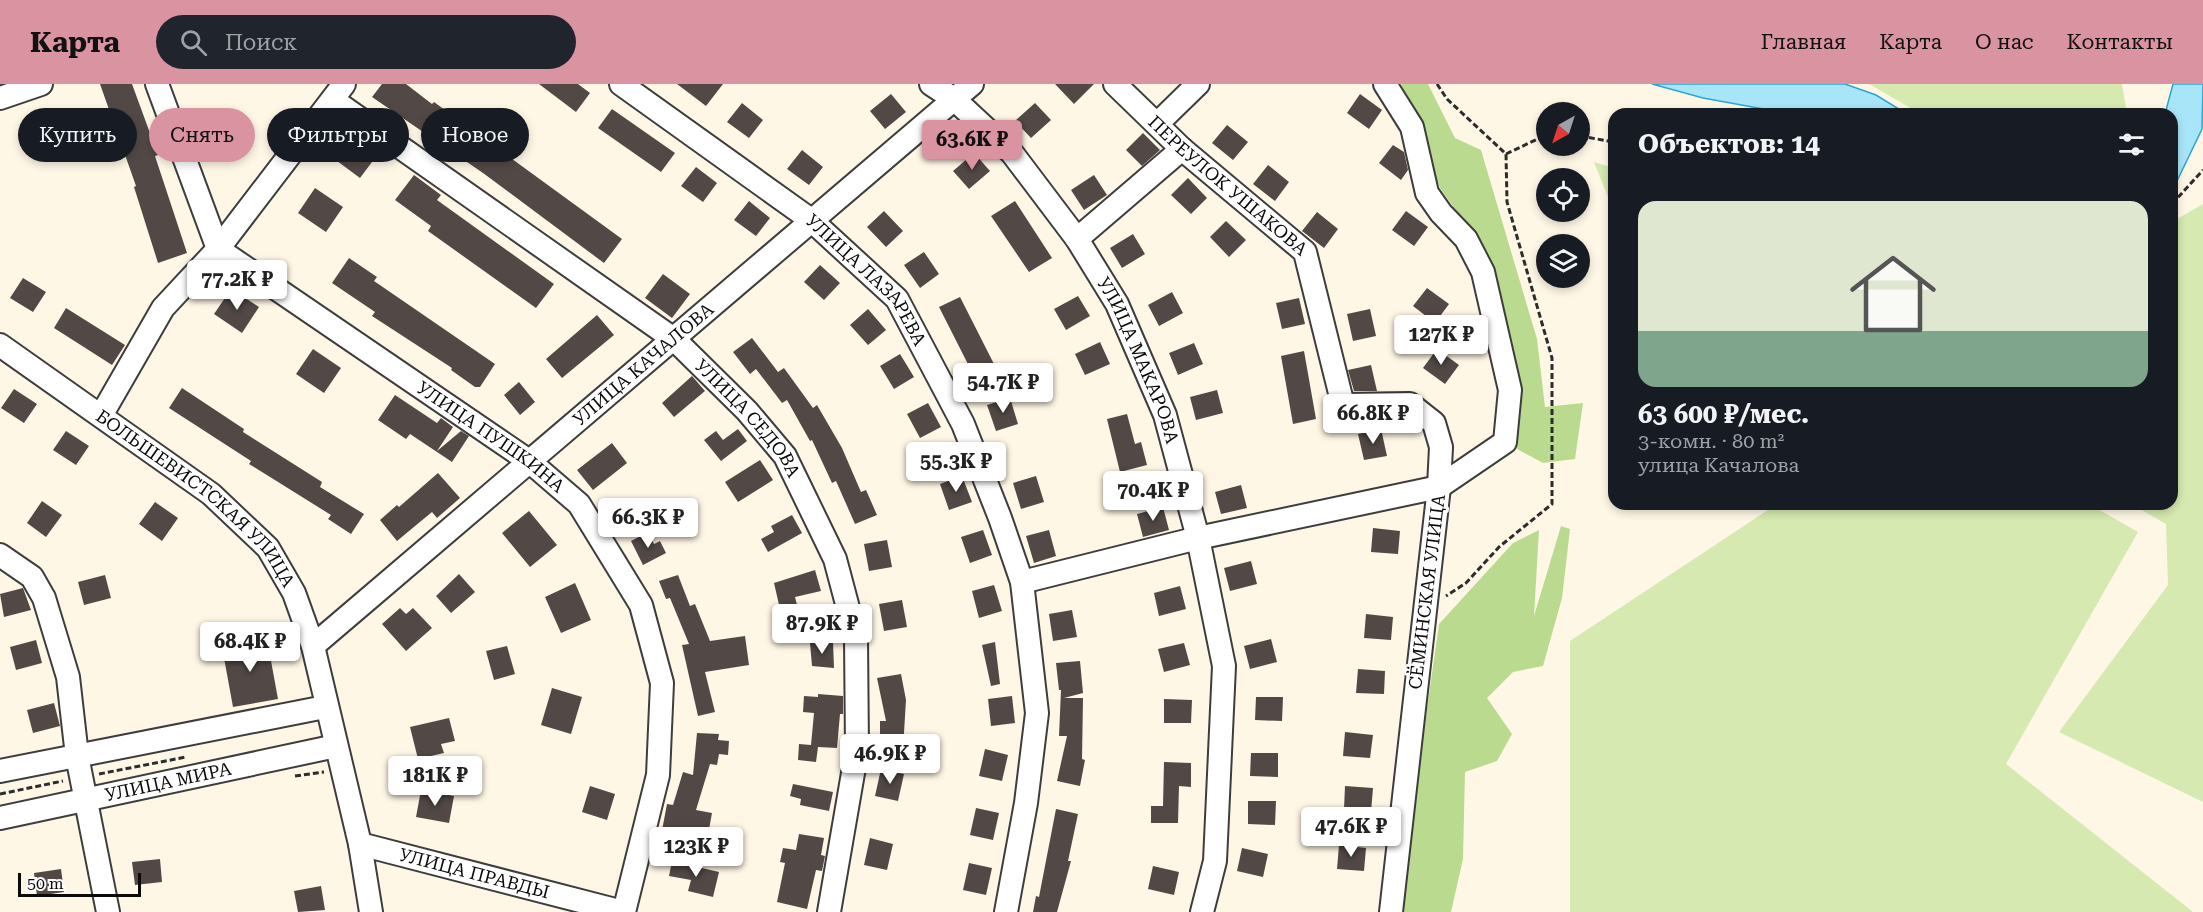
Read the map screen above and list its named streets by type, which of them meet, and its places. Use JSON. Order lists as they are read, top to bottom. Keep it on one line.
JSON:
{"streets":{"street":["ПЕРЕУЛОК УШАКОВА","УЛИЦА ЛАЗАРЕВА","УЛИЦА МАКАРОВА","УЛИЦА КАЧАЛОВА","УЛИЦА СЕДОВА","УЛИЦА ПУШКИНА","БОЛЬШЕВИСТСКАЯ УЛИЦА","СЁМИНСКАЯ УЛИЦА","УЛИЦА МИРА","УЛИЦА ПРАВДЫ"]},"crossings":[["ПЕРЕУЛОК УШАКОВА","СЁМИНСКАЯ УЛИЦА"],["УЛИЦА ЛАЗАРЕВА","УЛИЦА КАЧАЛОВА"],["УЛИЦА МАКАРОВА","УЛИЦА КАЧАЛОВА"],["УЛИЦА КАЧАЛОВА","УЛИЦА СЕДОВА"],["УЛИЦА КАЧАЛОВА","УЛИЦА ПУШКИНА"],["УЛИЦА КАЧАЛОВА","БОЛЬШЕВИСТСКАЯ УЛИЦА"],["УЛИЦА ПУШКИНА","УЛИЦА ПРАВДЫ"],["БОЛЬШЕВИСТСКАЯ УЛИЦА","УЛИЦА МИРА"],["БОЛЬШЕВИСТСКАЯ УЛИЦА","УЛИЦА ПРАВДЫ"]],"scale_bar":"50 m","north":"bottom left","page":{"header":"Карта","search":"Поиск","nav":["Главная","Карта","О нас","Контакты"],"chip":["Купить","Снять","Фильтры","Новое"],"heading":"Объектов: 14","price":["63.6K ₽","77.2K ₽","127K ₽","54.7K ₽","66.8K ₽","55.3K ₽","70.4K ₽","66.3K ₽","87.9K ₽","68.4K ₽","46.9K ₽","181K ₽","47.6K ₽","123K ₽"],"list":[{"name":"63 600 ₽/мес.","note":"3-комн. · 80 m² · улица Качалова"}],"scale":"50 m"}}
